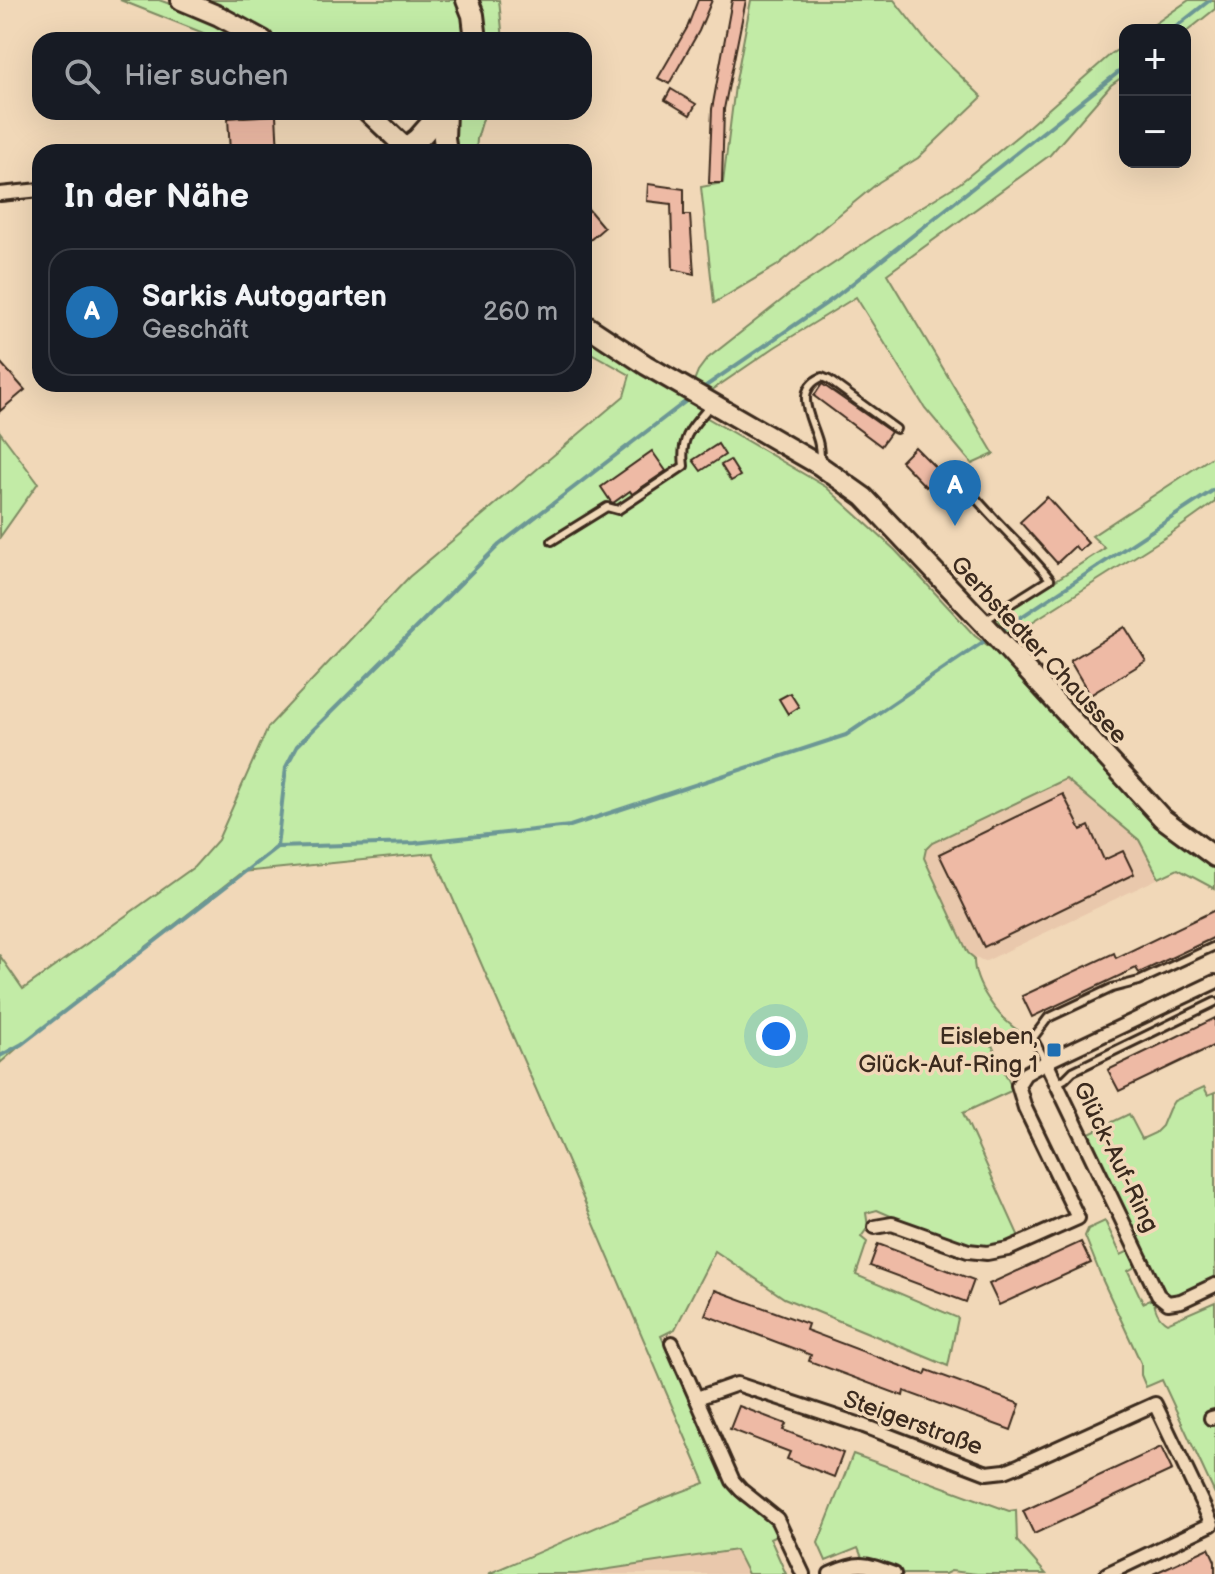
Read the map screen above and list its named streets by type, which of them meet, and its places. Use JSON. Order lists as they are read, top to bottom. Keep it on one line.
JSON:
{"streets":{"main road":["Gerbstedter Chaussee"],"street":["Glück-Auf-Ring","Steigerstraße"]},"places":{"transit":["Eisleben, Glück-Auf-Ring 1"]},"page":{"map_buttons":["+","−"],"search":"Hier suchen","heading":"In der Nähe","list":[{"mark":"A","name":"Sarkis Autogarten","note":"Geschäft","value":"260 m"}],"pins":"A"}}
